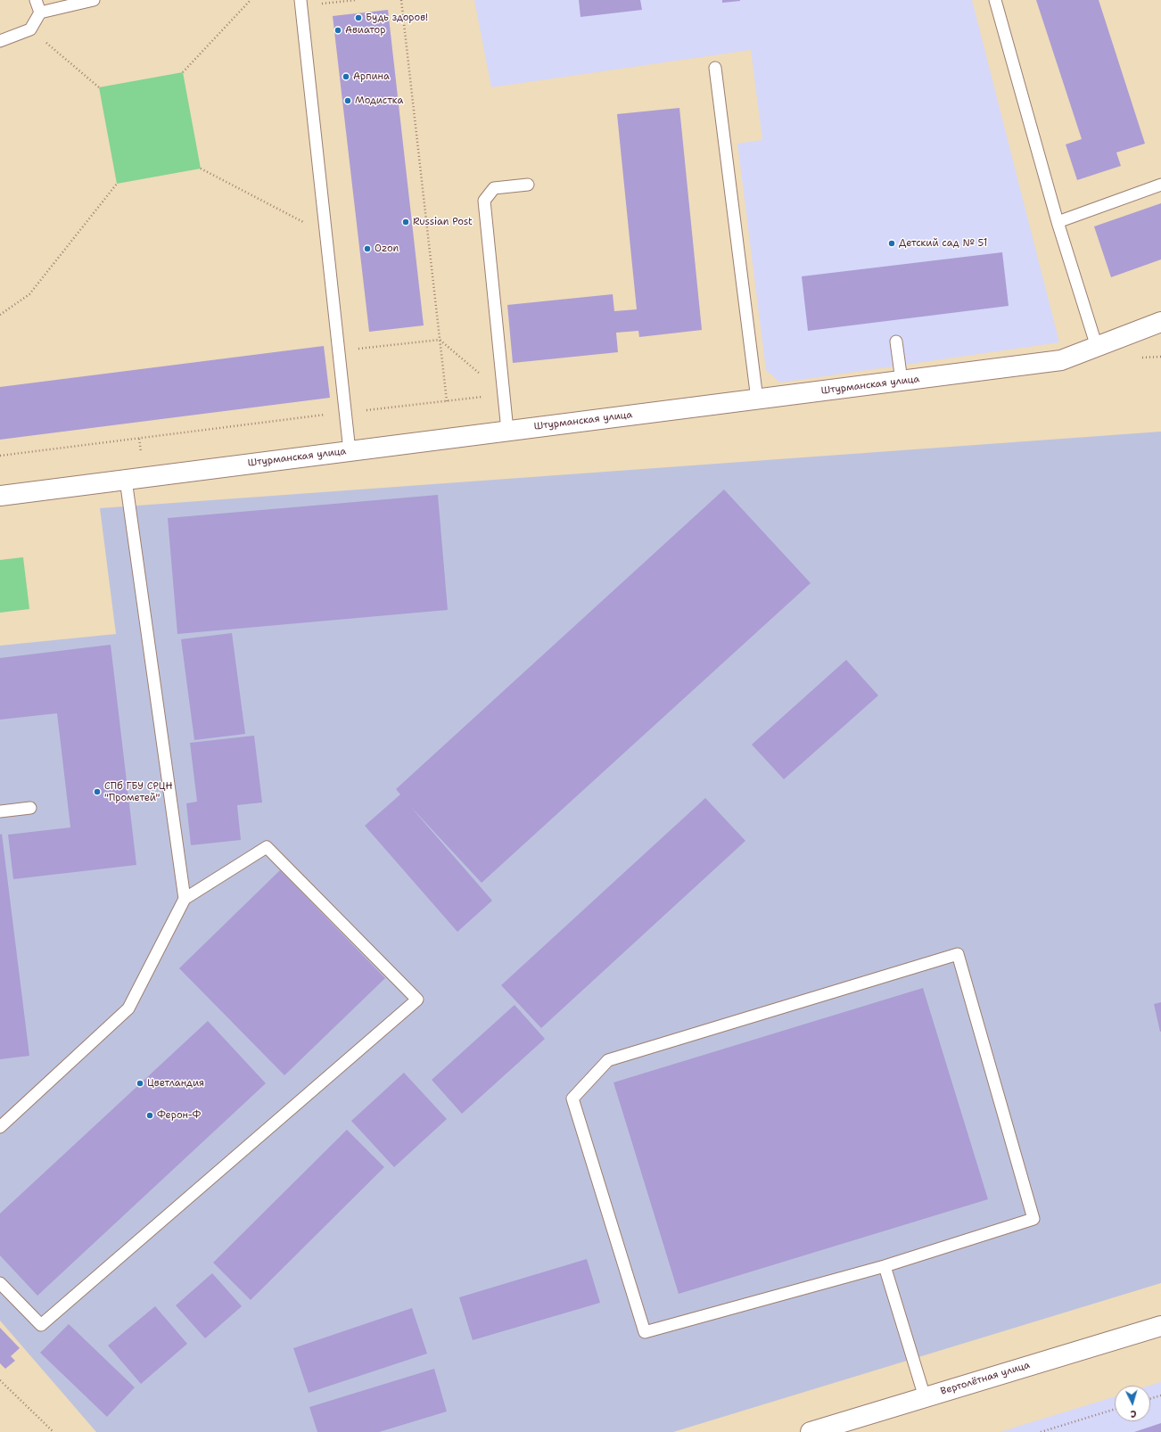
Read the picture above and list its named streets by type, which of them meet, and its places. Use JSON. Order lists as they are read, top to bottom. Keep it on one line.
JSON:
{"streets":{"street":["Штурманская улица","Вертолётная улица"]},"places":["Будь здоров!","Авиатор","Арпина","Модистка","Russian Post","Детский сад № 51","Ozon","СПб ГБУ СРЦН \"Прометей\"","Цветландия","Ферон-Ф"],"north":"bottom"}
